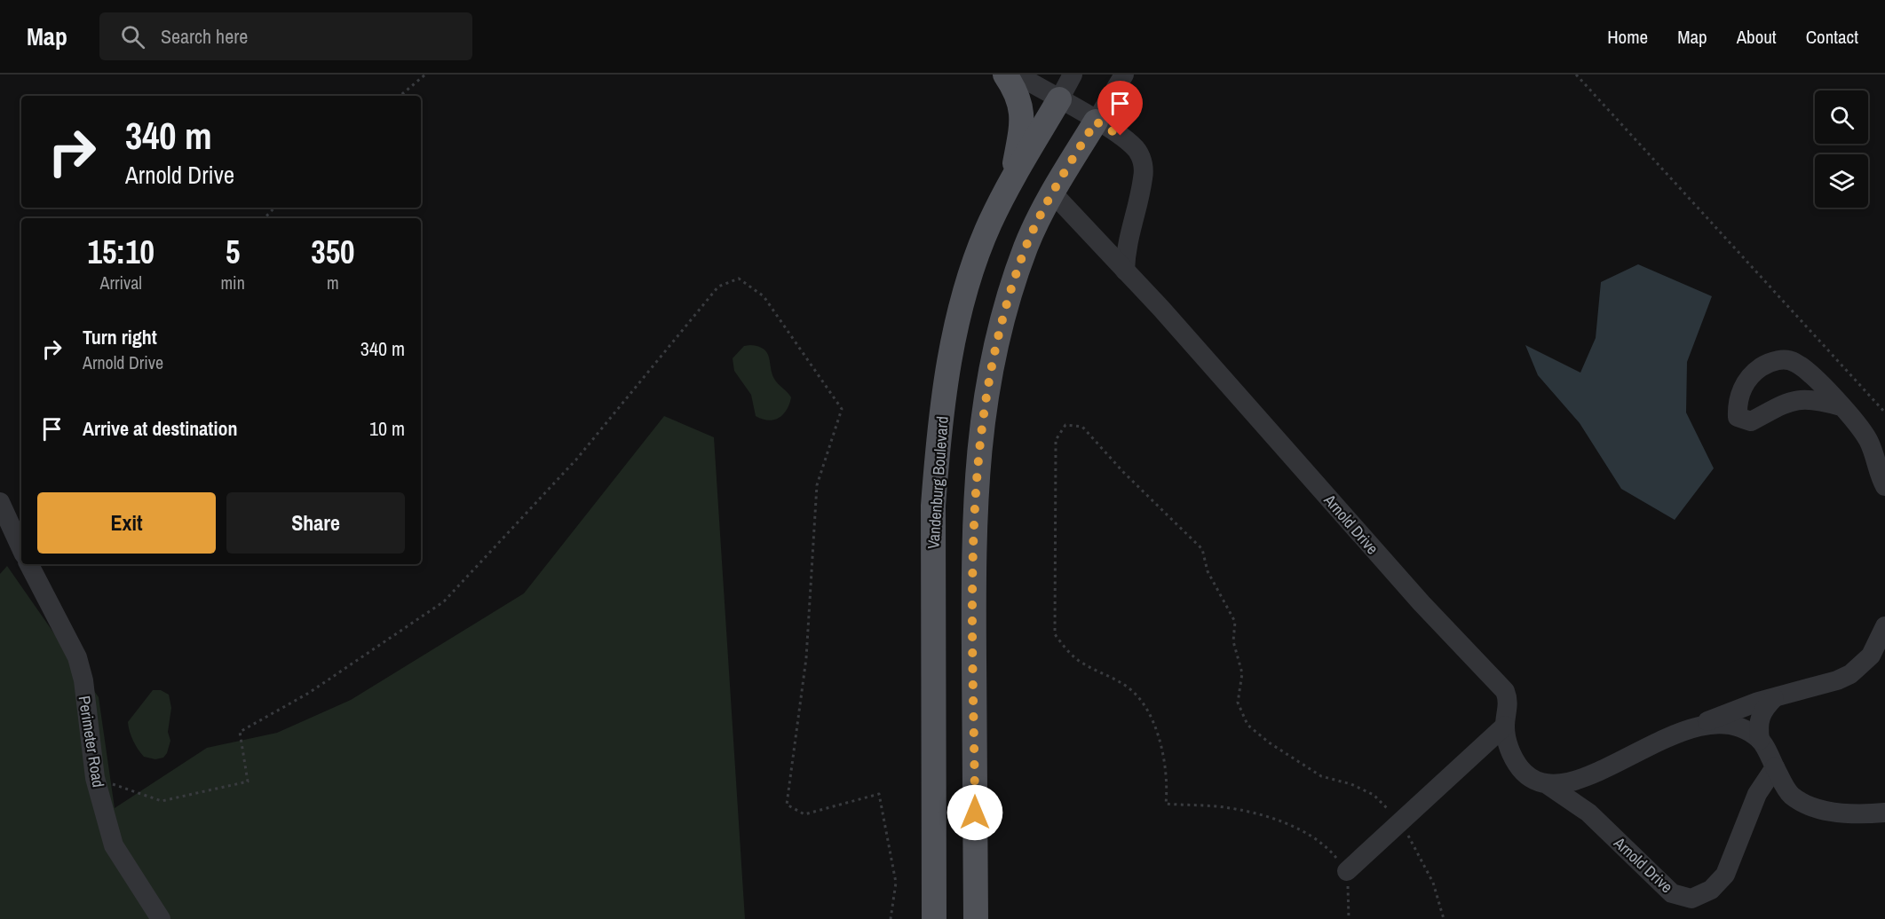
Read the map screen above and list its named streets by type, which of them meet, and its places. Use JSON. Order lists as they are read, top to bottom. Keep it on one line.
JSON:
{"streets":{"main road":["Vandenburg Boulevard"],"street":["Arnold Drive","Perimeter Road"]},"page":{"header":"Map","search":"Search here","nav":["Home","Map","About","Contact"],"turn":["340 m","Arnold Drive"],"eta":["15:10","Arrival","5","min","350","m"],"list":[{"name":"Turn right","note":"Arnold Drive","value":"340 m"},{"name":"Arrive at destination","value":"10 m"}],"buttons":["Exit","Share"]}}
